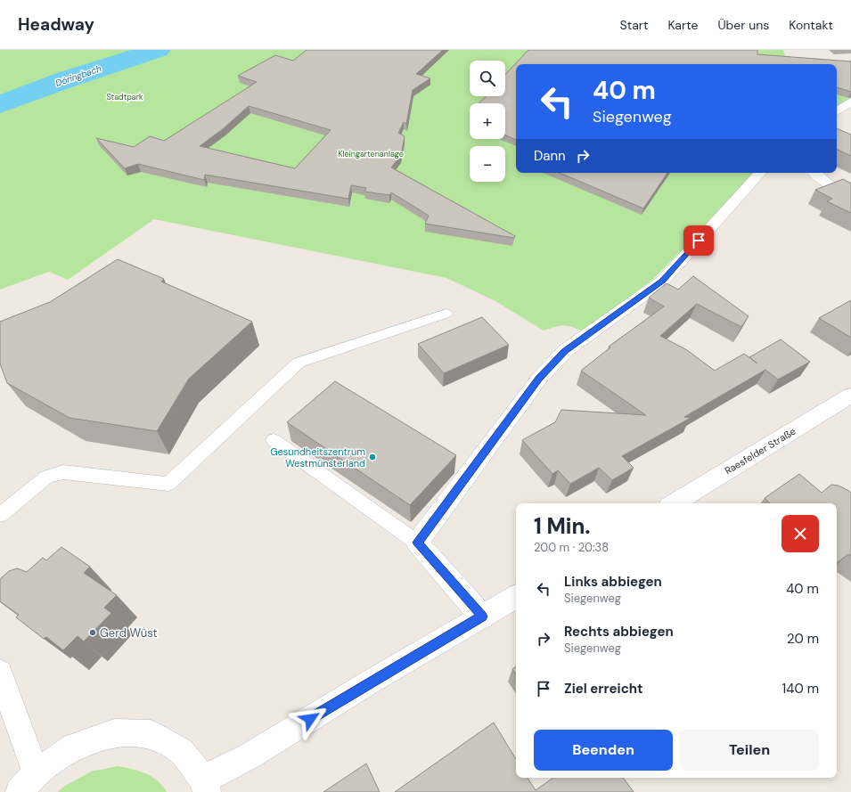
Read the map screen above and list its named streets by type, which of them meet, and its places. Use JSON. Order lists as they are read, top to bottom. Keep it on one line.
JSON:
{"streets":{"street":["Raesfelder Straße"]},"water":["Döringbach"],"parks":["Stadtpark","Kleingartenanlage"],"places":["Gesundheitszentrum Westmünsterland","Gerd Wüst"],"page":{"header":"Headway","nav":["Start","Karte","Über uns","Kontakt"],"map_buttons":["+","−"],"turn":["40 m","Siegenweg"],"then":"Dann","heading":["1 Min.","200 m · 20:38"],"list":[{"name":"Links abbiegen","note":"Siegenweg","value":"40 m"},{"name":"Rechts abbiegen","note":"Siegenweg","value":"20 m"},{"name":"Ziel erreicht","value":"140 m"}],"buttons":["Beenden","Teilen"]}}
